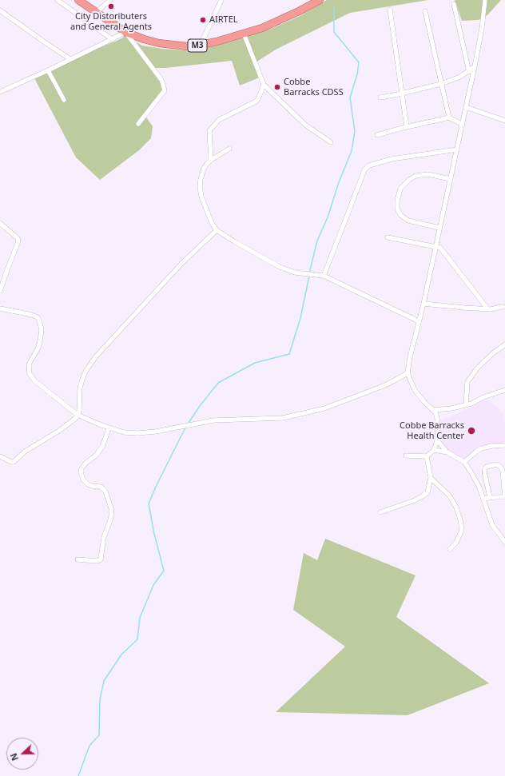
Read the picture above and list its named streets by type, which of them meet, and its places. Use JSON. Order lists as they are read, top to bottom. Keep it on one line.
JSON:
{"streets":{"highway":["M3"]},"places":["City Distoributers and General Agents","AIRTEL","Cobbe Barracks CDSS","Cobbe Barracks Health Center"],"north":"left"}
